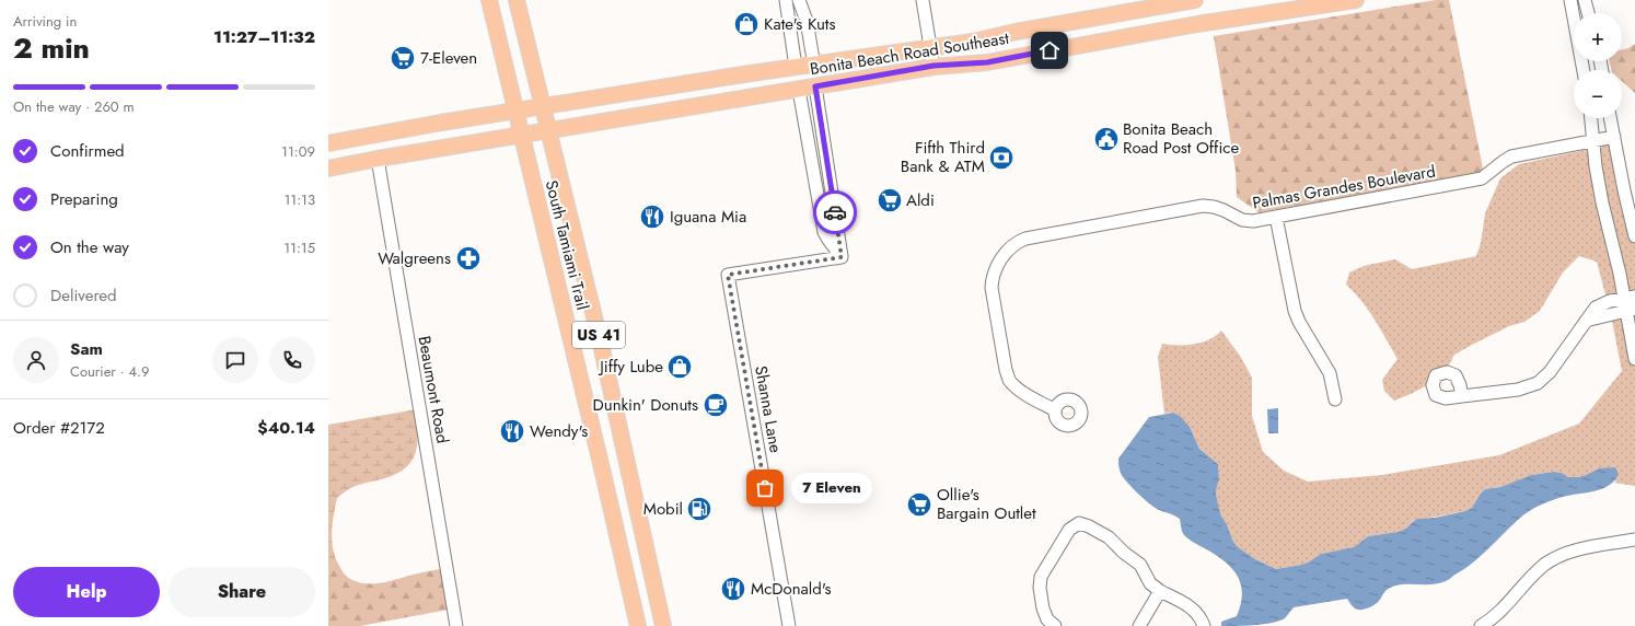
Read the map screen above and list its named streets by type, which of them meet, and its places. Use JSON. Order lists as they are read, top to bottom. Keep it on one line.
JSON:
{"streets":{"main road":["Bonita Beach Road Southeast","South Tamiami Trail","US 41"],"street":["Palmas Grandes Boulevard","Beaumont Road","Shanna Lane"]},"crossings":[["Bonita Beach Road Southeast","South Tamiami Trail"],["Bonita Beach Road Southeast","Beaumont Road"]],"places":{"shop":["Kate's Kuts","Jiffy Lube"],"supermarket":["7-Eleven","Aldi","Ollie's Bargain Outlet"],"public building":["Bonita Beach Road Post Office"],"bank":["Fifth Third Bank & ATM"],"restaurant":["Iguana Mia","Wendy's","McDonald's"],"pharmacy":["Walgreens"],"cafe":["Dunkin' Donuts"],"other":["7 Eleven"],"fuel station":["Mobil"]},"page":{"heading":["2 min","Arriving in","11:27–11:32"],"panel":["Sam","Courier · 4.9","Order #2172","$40.14"],"map_buttons":["+","−"],"bar":"On the way · 260 m","list":[["Confirmed","11:09"],["Preparing","11:13"],["On the way","11:15"],"Delivered"],"bubble":"7 Eleven","buttons":["Help","Share"]}}
